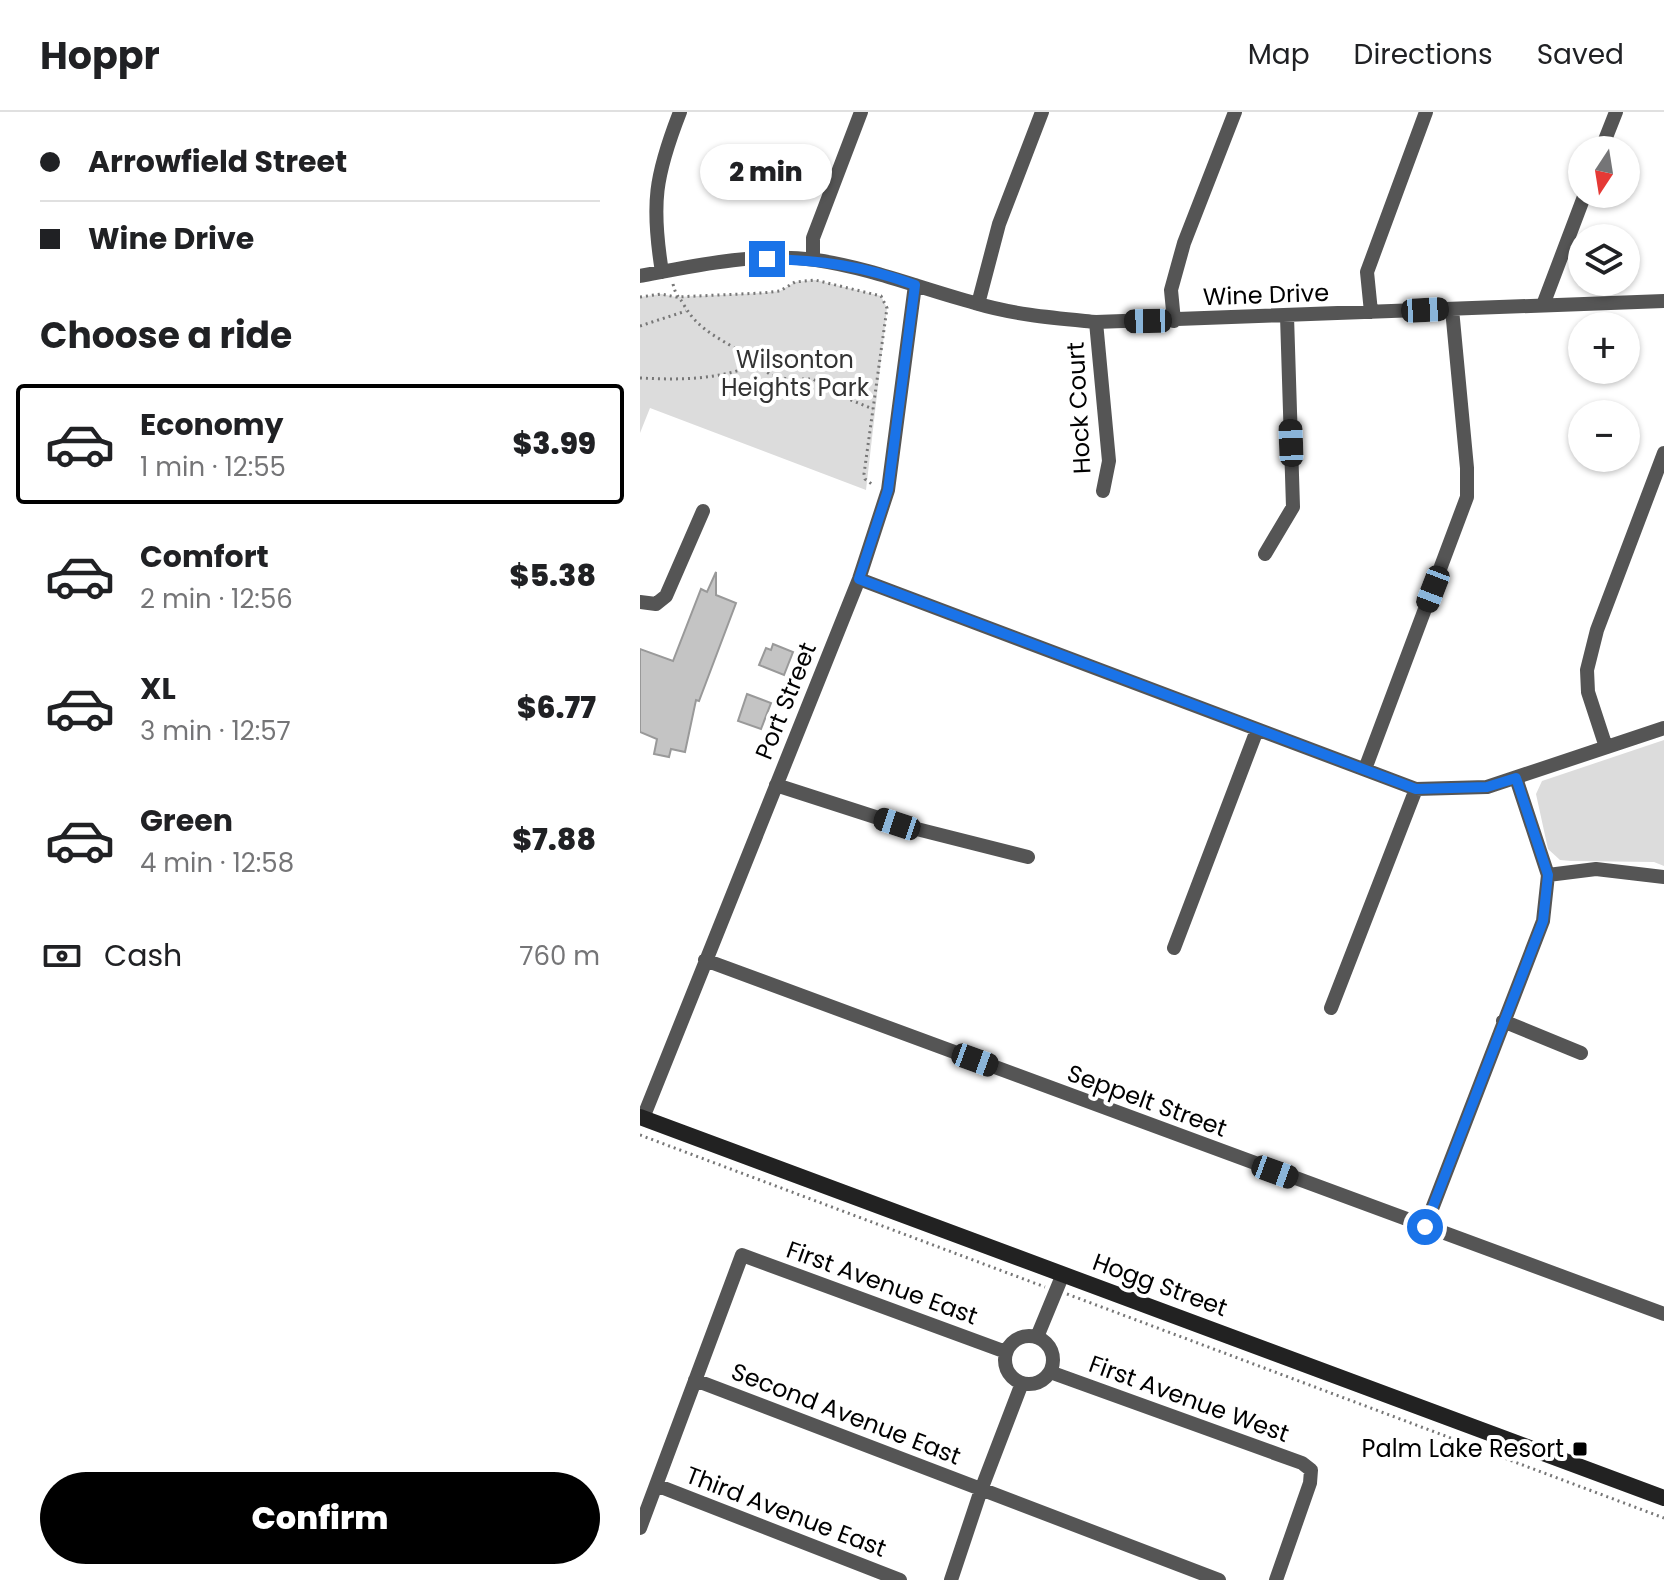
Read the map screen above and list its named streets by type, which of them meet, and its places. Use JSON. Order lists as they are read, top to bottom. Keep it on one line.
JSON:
{"streets":{"street":["Wine Drive","Hock Court","Port Street","Seppelt Street","First Avenue East","Hogg Street","First Avenue West","Second Avenue East","Third Avenue East"]},"crossings":[["Wine Drive","Hock Court"],["Wine Drive","Port Street"],["Port Street","Seppelt Street"],["Port Street","Hogg Street"],["First Avenue East","First Avenue West"],["First Avenue East","Second Avenue East"]],"parks":["Wilsonton Heights Park"],"places":{"transit":["Palm Lake Resort"]},"north":"bottom","page":{"header":"Hoppr","nav":["Map","Directions","Saved"],"banner":["Arrowfield Street","Wine Drive"],"map_buttons":["+","−"],"bubble":"2 min","heading":"Choose a ride","list":[{"name":"Economy","note":"1 min · 12:55","value":"$3.99"},{"name":"Comfort","note":"2 min · 12:56","value":"$5.38"},{"name":"XL","note":"3 min · 12:57","value":"$6.77"},{"name":"Green","note":"4 min · 12:58","value":"$7.88"}],"pay":["Cash","760 m"],"buttons":"Confirm"}}
